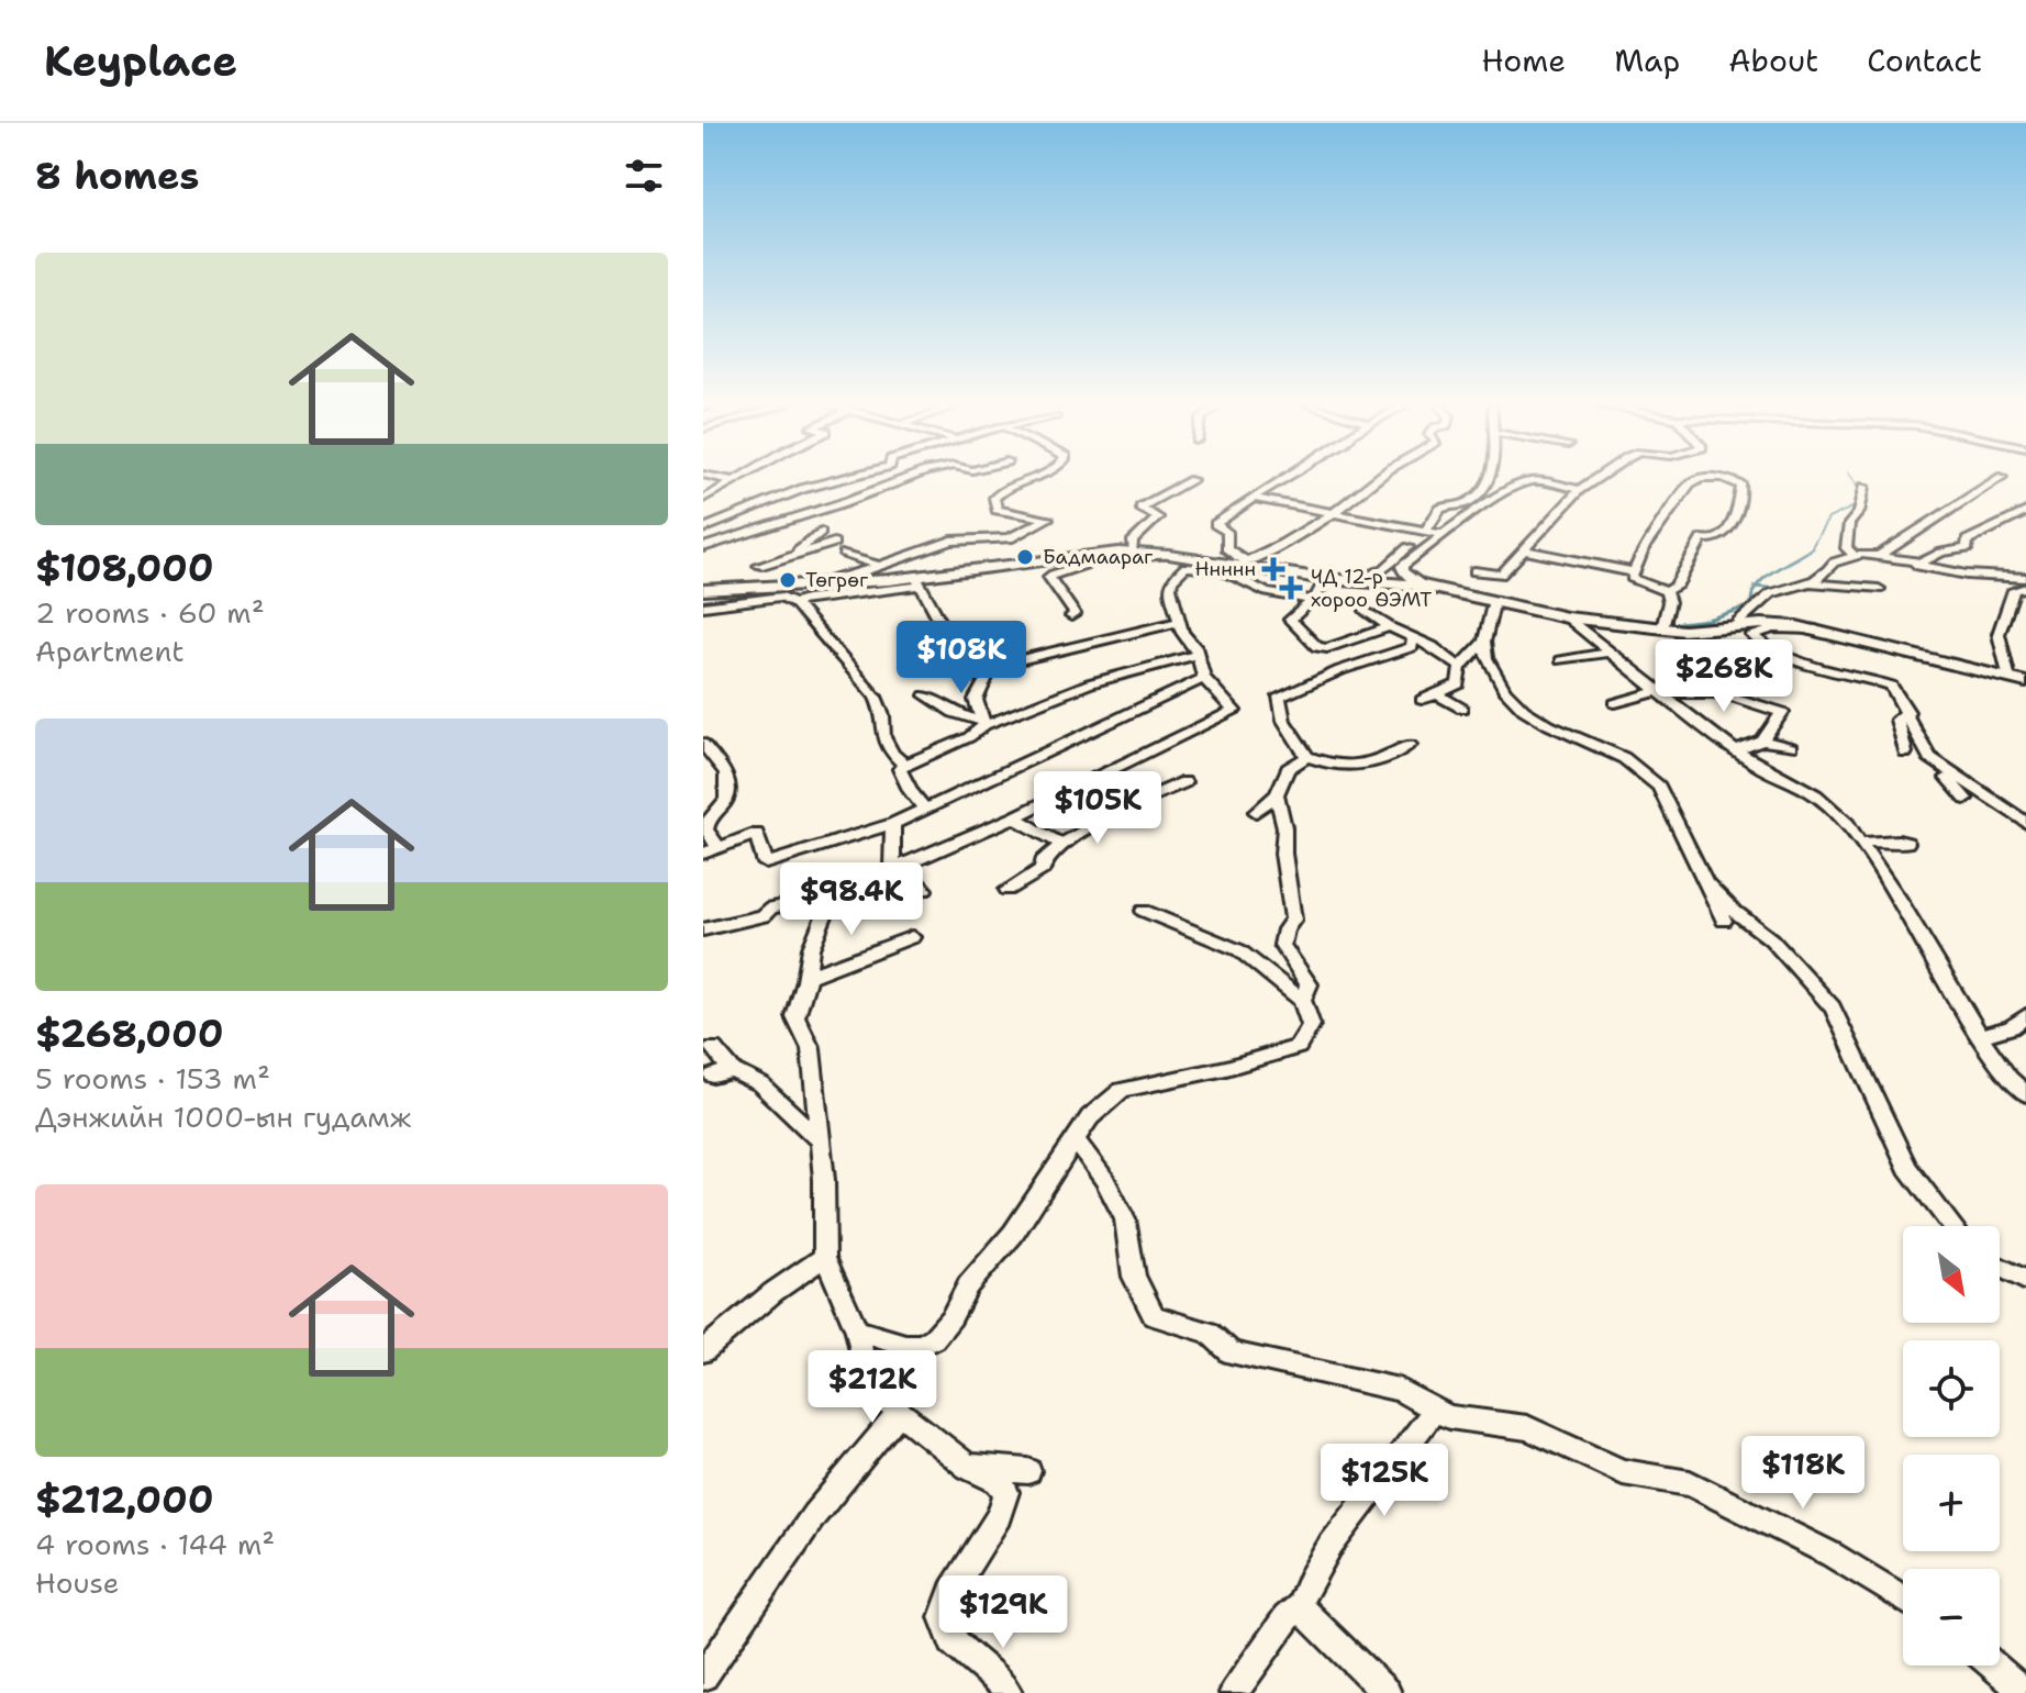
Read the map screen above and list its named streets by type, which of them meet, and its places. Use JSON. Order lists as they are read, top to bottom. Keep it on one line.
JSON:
{"places":{"other":["Бадмаараг","Төгрөг"],"health":["Ннннн","ЧД 12-р хороо ӨЭМТ"]},"north":"bottom right","page":{"header":"Keyplace","nav":["Home","Map","About","Contact"],"heading":"8 homes","list":[{"name":"$108,000","note":"2 rooms · 60 m² · Apartment"},{"name":"$268,000","note":"5 rooms · 153 m² · Дэнжийн 1000-ын гудамж"},{"name":"$212,000","note":"4 rooms · 144 m² · House"}],"price":["$108K","$268K","$105K","$98.4K","$212K","$118K","$125K","$129K"],"map_buttons":["+","−"]}}
